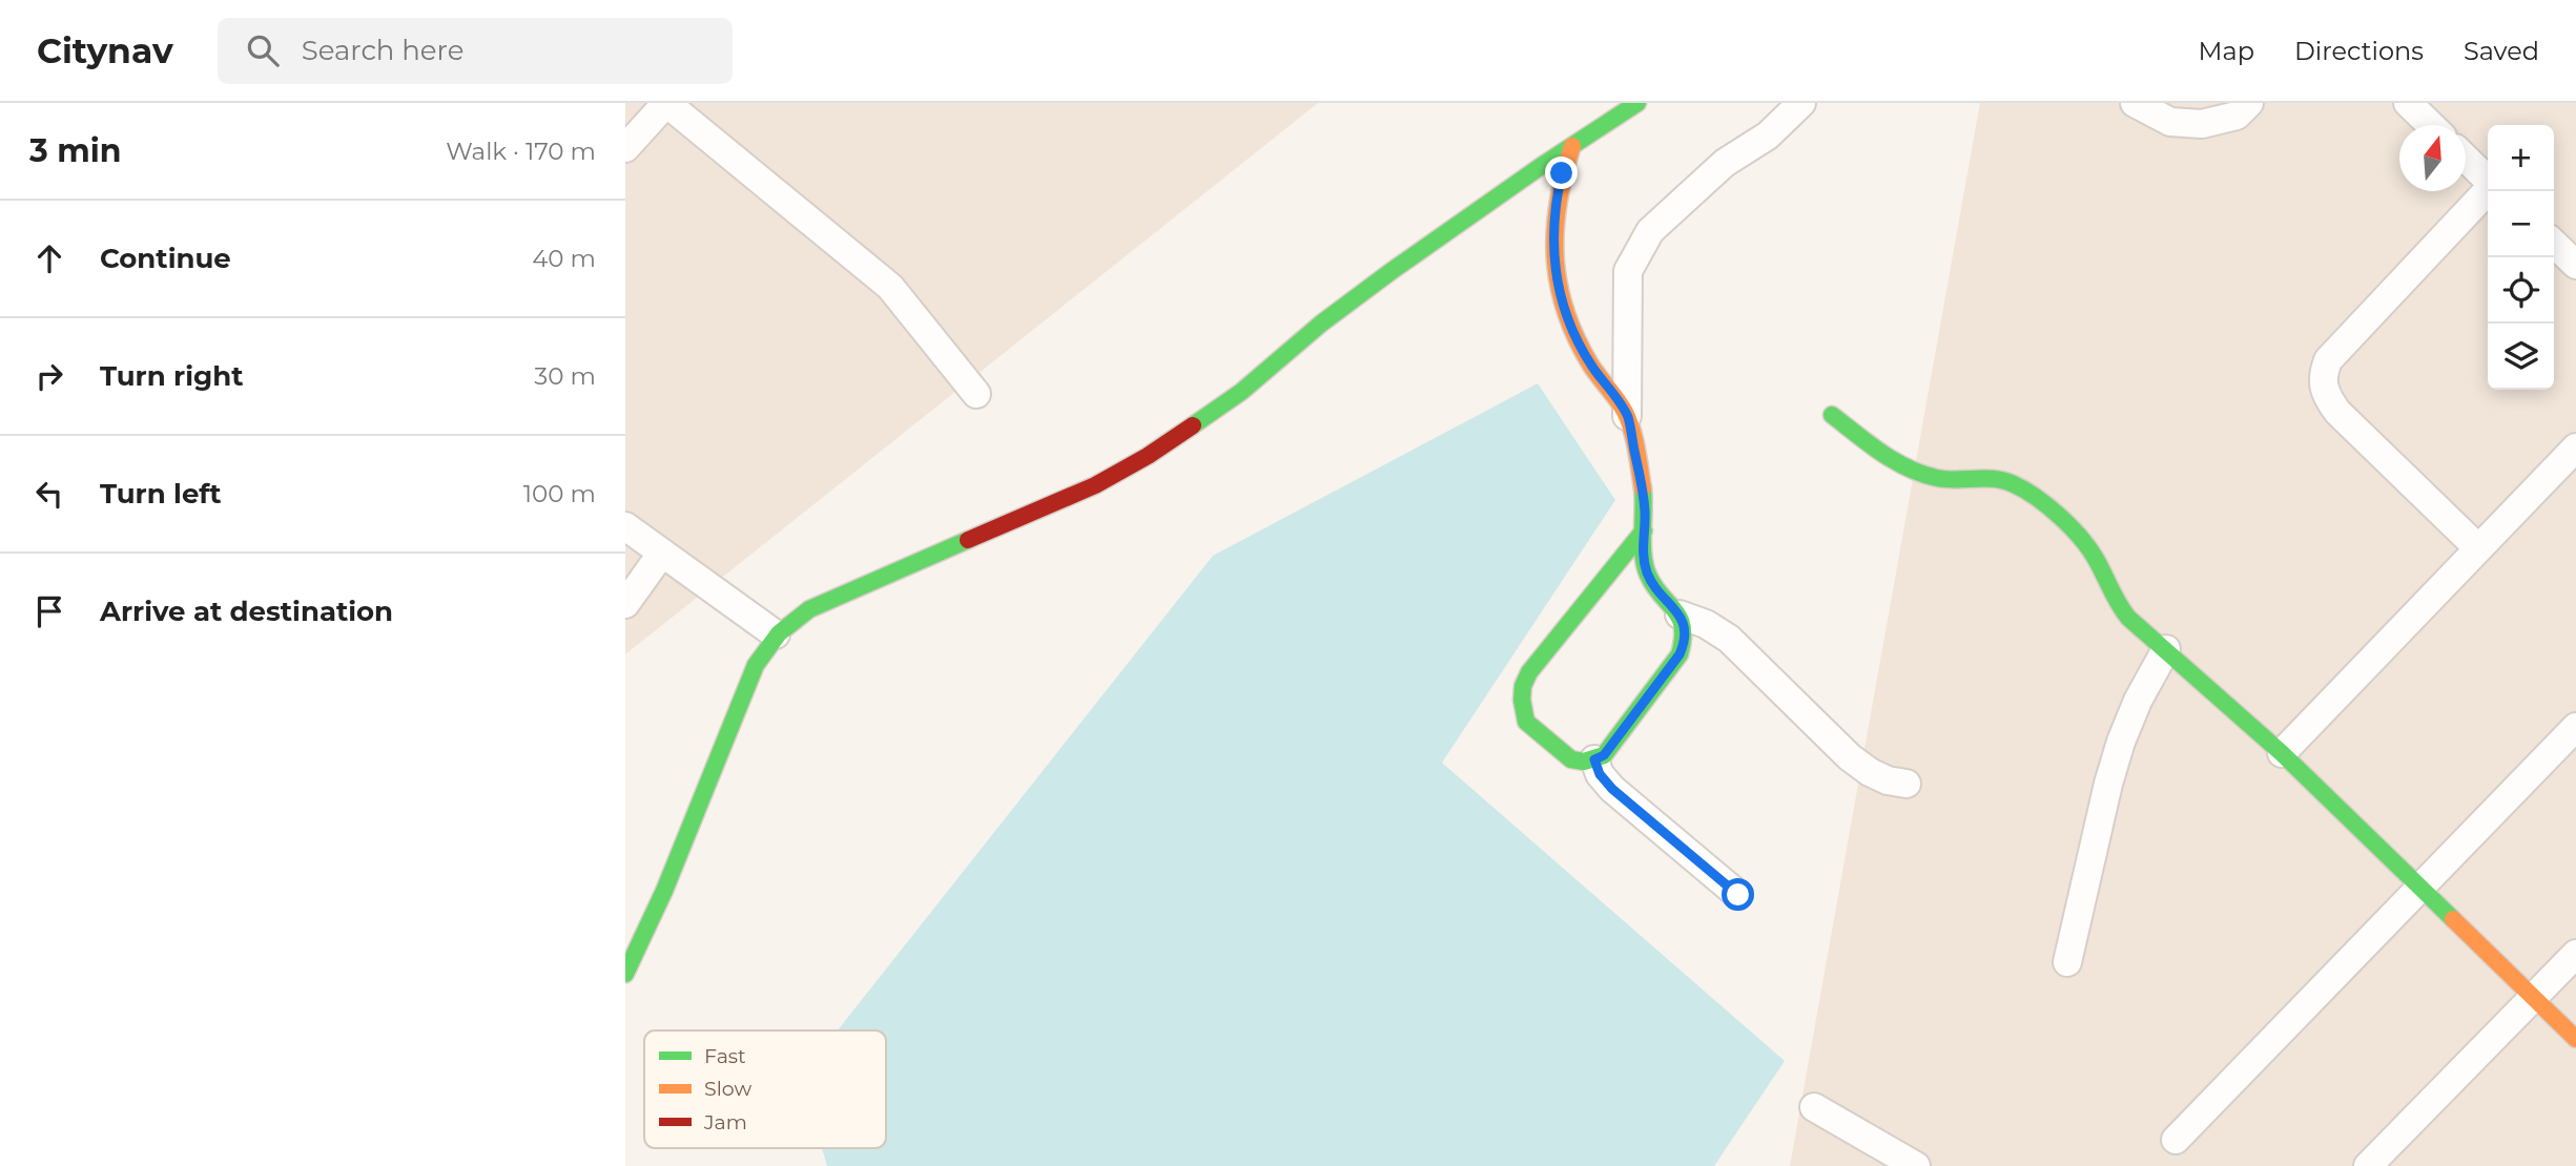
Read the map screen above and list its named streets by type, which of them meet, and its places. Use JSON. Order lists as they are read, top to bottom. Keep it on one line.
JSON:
{"legend":["Fast","Slow","Jam"],"north":"top","page":{"header":"Citynav","search":"Search here","nav":["Map","Directions","Saved"],"heading":["3 min","Walk · 170 m"],"map_buttons":["+","−"],"list":[["Continue","40 m"],["Turn right","30 m"],["Turn left","100 m"],"Arrive at destination"]}}
